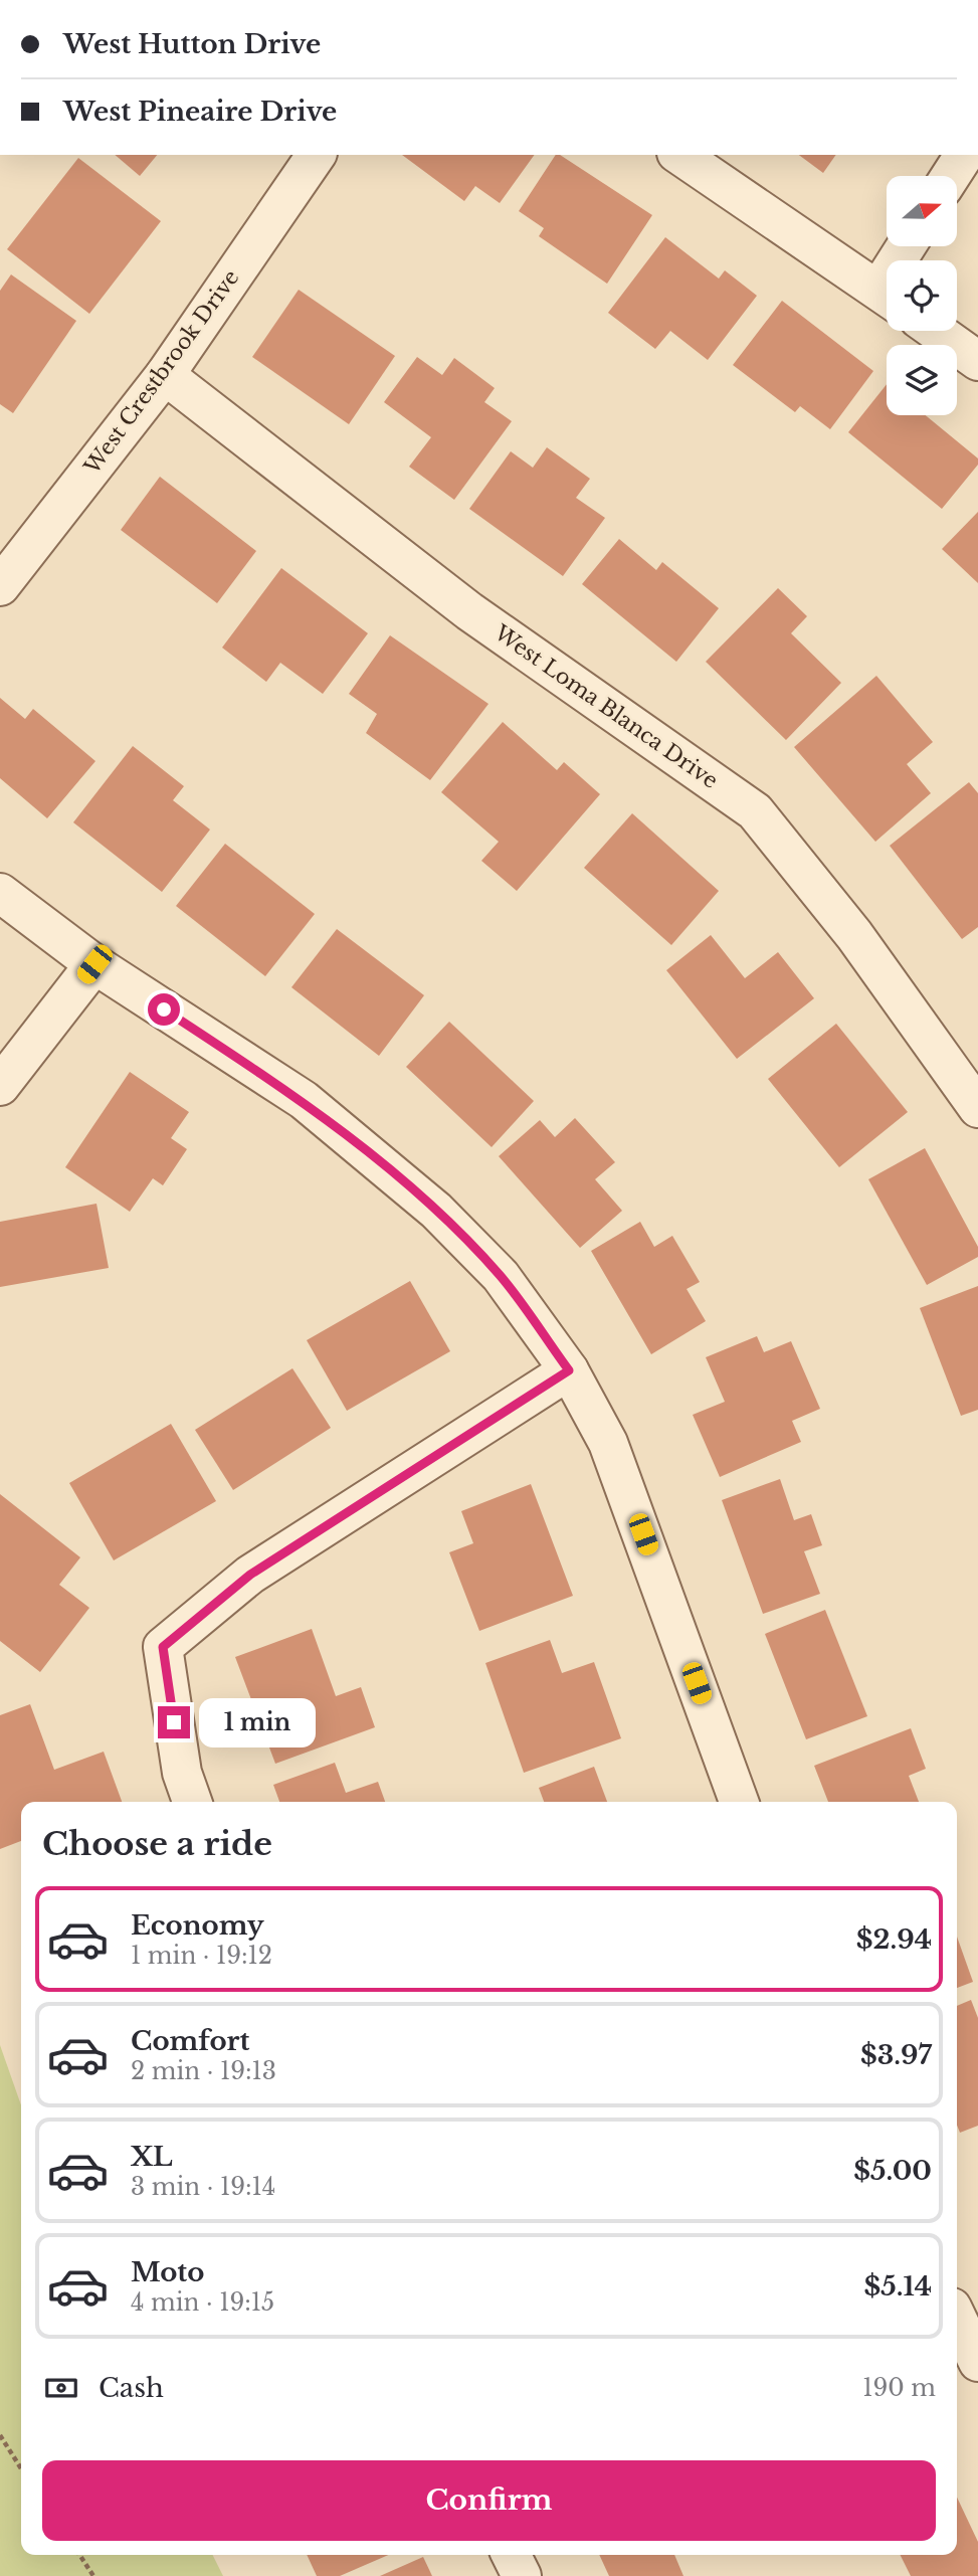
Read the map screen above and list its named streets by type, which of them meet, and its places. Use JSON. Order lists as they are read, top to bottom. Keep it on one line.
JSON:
{"streets":{"street":["West Crestbrook Drive","West Loma Blanca Drive"]},"crossings":[["West Crestbrook Drive","West Loma Blanca Drive"]],"north":"right","page":{"banner":["West Hutton Drive","West Pineaire Drive"],"bubble":"1 min","heading":"Choose a ride","list":[{"name":"Economy","note":"1 min · 19:12","value":"$2.94"},{"name":"Comfort","note":"2 min · 19:13","value":"$3.97"},{"name":"XL","note":"3 min · 19:14","value":"$5.00"},{"name":"Moto","note":"4 min · 19:15","value":"$5.14"}],"pay":["Cash","190 m"],"buttons":"Confirm"}}
